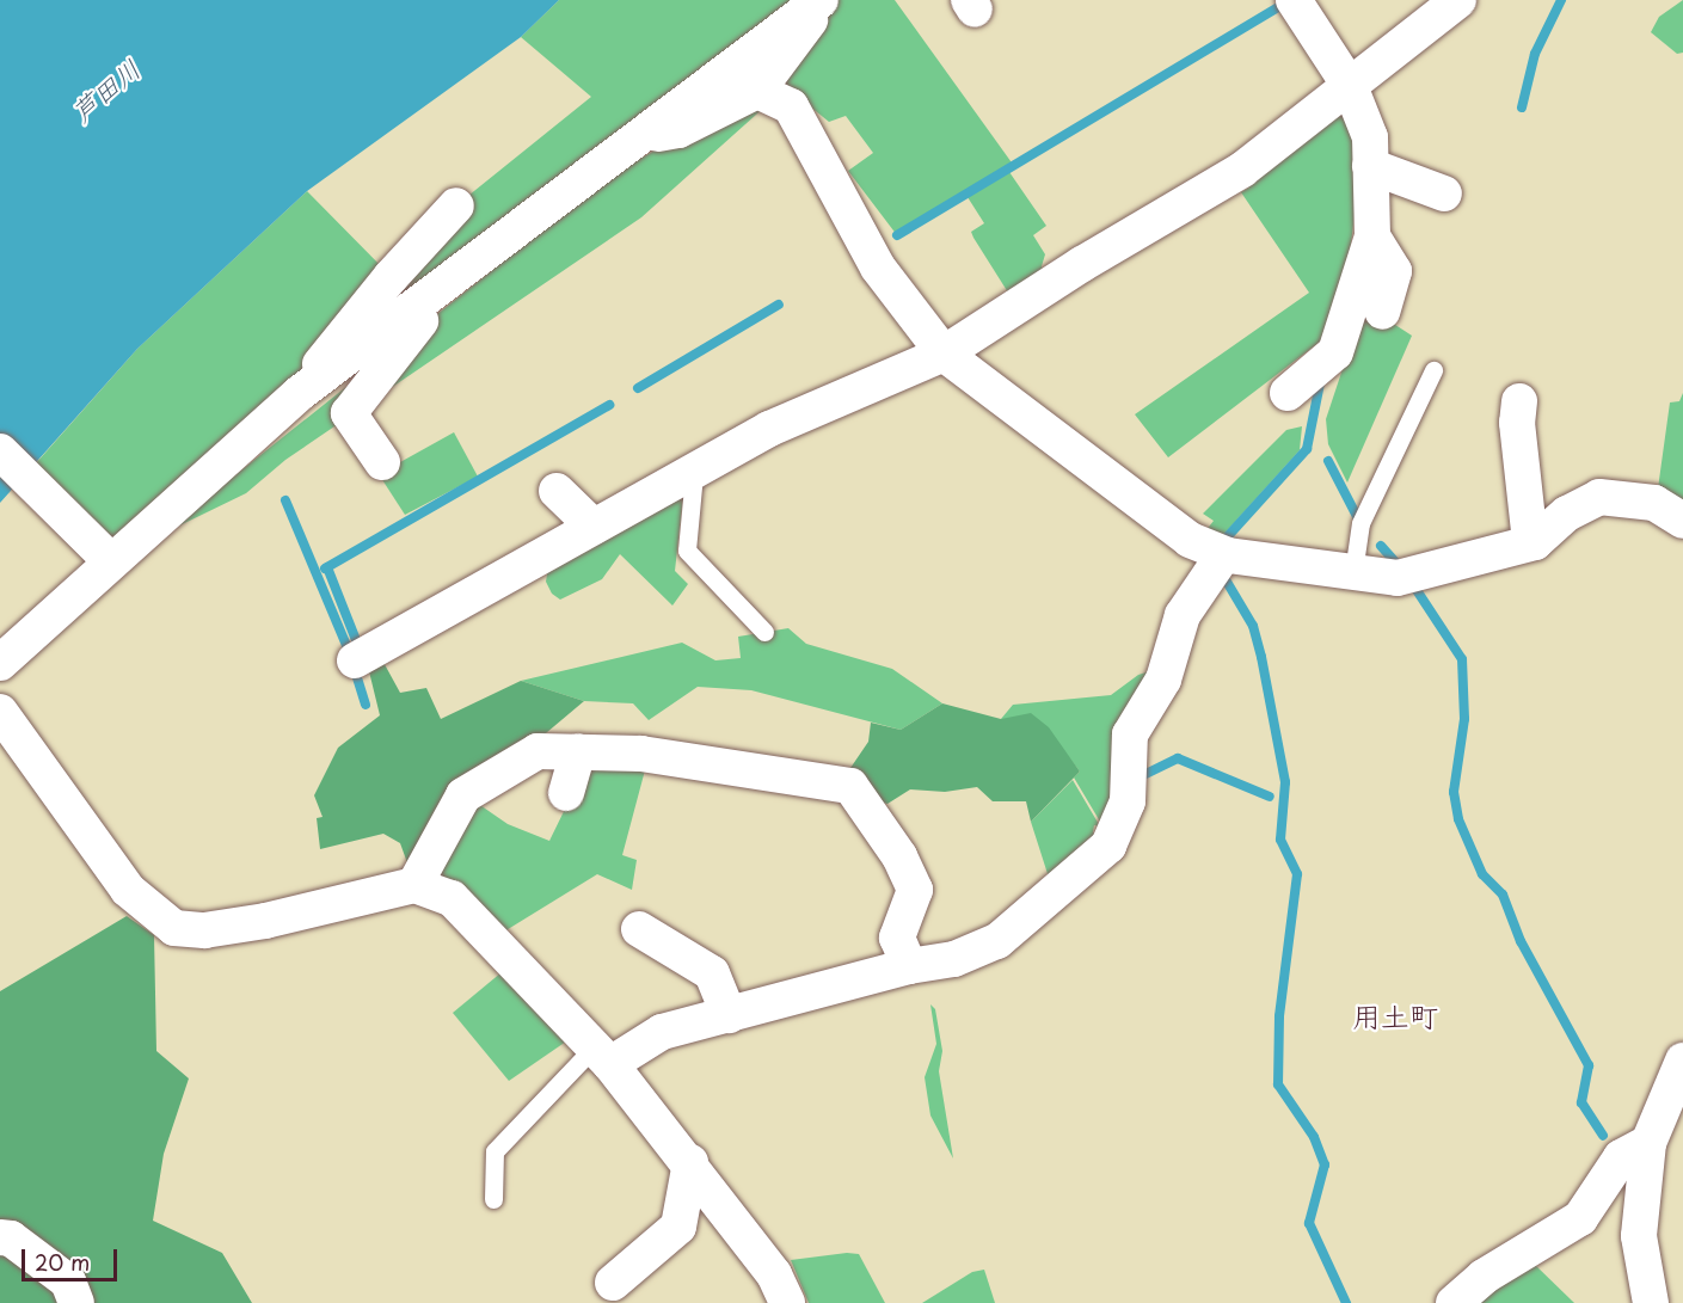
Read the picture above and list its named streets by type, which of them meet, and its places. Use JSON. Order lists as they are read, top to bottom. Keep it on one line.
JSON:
{"districts":["用土町"],"water":["芦田川"],"scale_bar":"20 m"}
